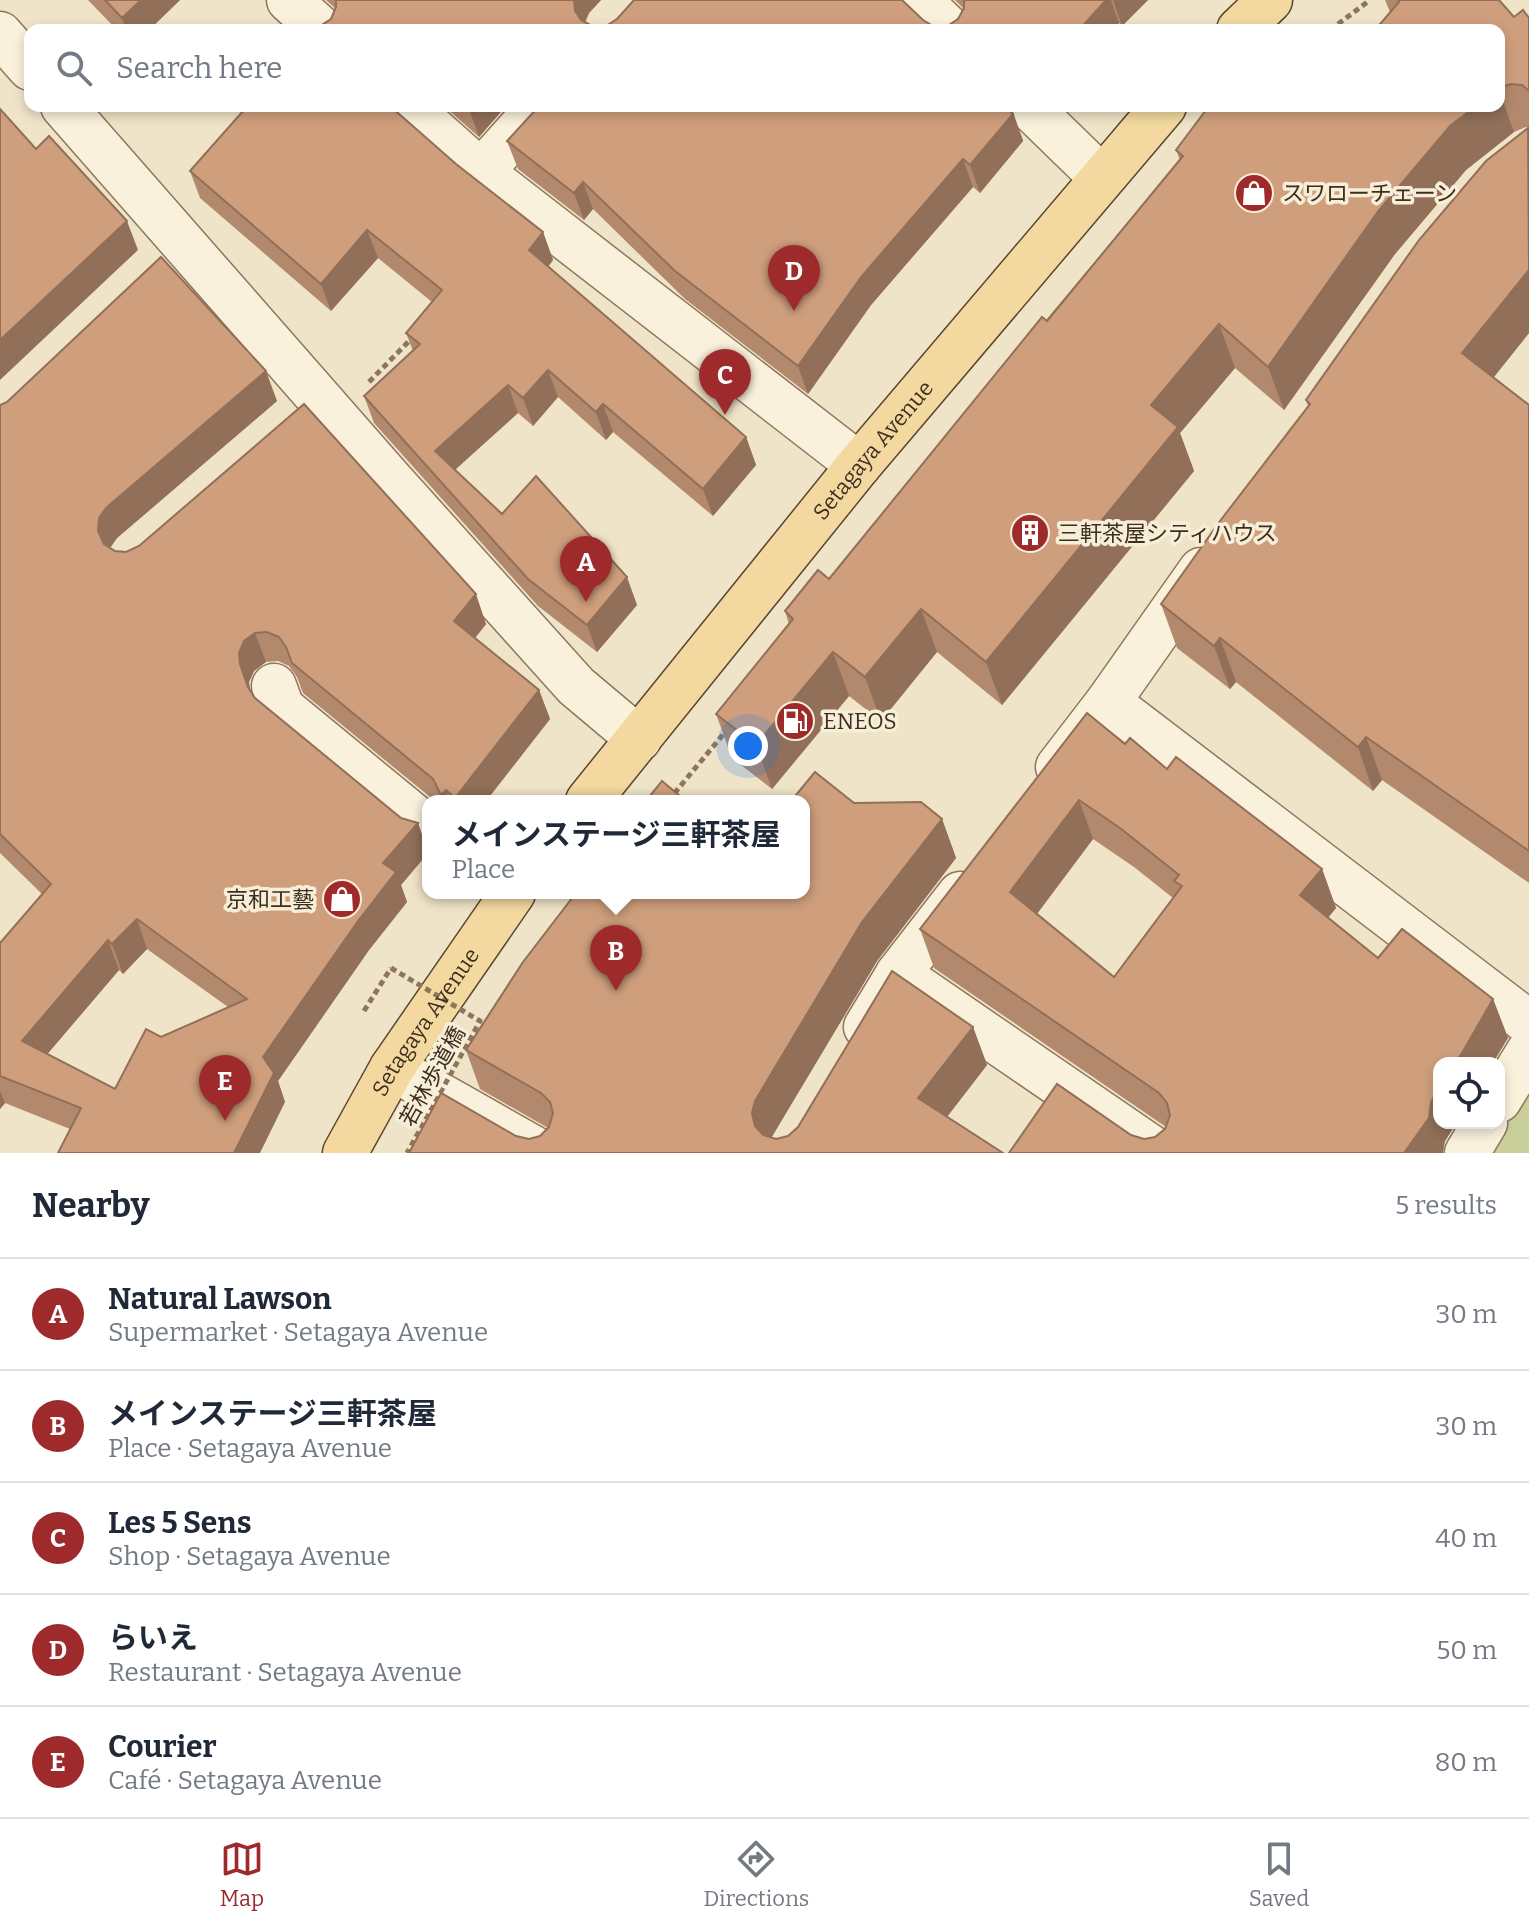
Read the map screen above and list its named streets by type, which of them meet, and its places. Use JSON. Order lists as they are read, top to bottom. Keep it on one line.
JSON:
{"streets":{"main road":["Setagaya Avenue"],"path":["若林歩道橋"]},"places":{"shop":["スワローチェーン","京和工藝"],"building":["三軒茶屋シティハウス"],"fuel station":["ENEOS"]},"page":{"search":"Search here","pins":["D","C","A","B","E"],"popup":["メインステージ三軒茶屋","Place"],"heading":["Nearby","5 results"],"list":[{"mark":"A","name":"Natural Lawson","note":"Supermarket · Setagaya Avenue","value":"30 m"},{"mark":"B","name":"メインステージ三軒茶屋","note":"Place · Setagaya Avenue","value":"30 m"},{"mark":"C","name":"Les 5 Sens","note":"Shop · Setagaya Avenue","value":"40 m"},{"mark":"D","name":"らいえ","note":"Restaurant · Setagaya Avenue","value":"50 m"},{"mark":"E","name":"Courier","note":"Café · Setagaya Avenue","value":"80 m"}],"nav":["Map","Directions","Saved"]}}
